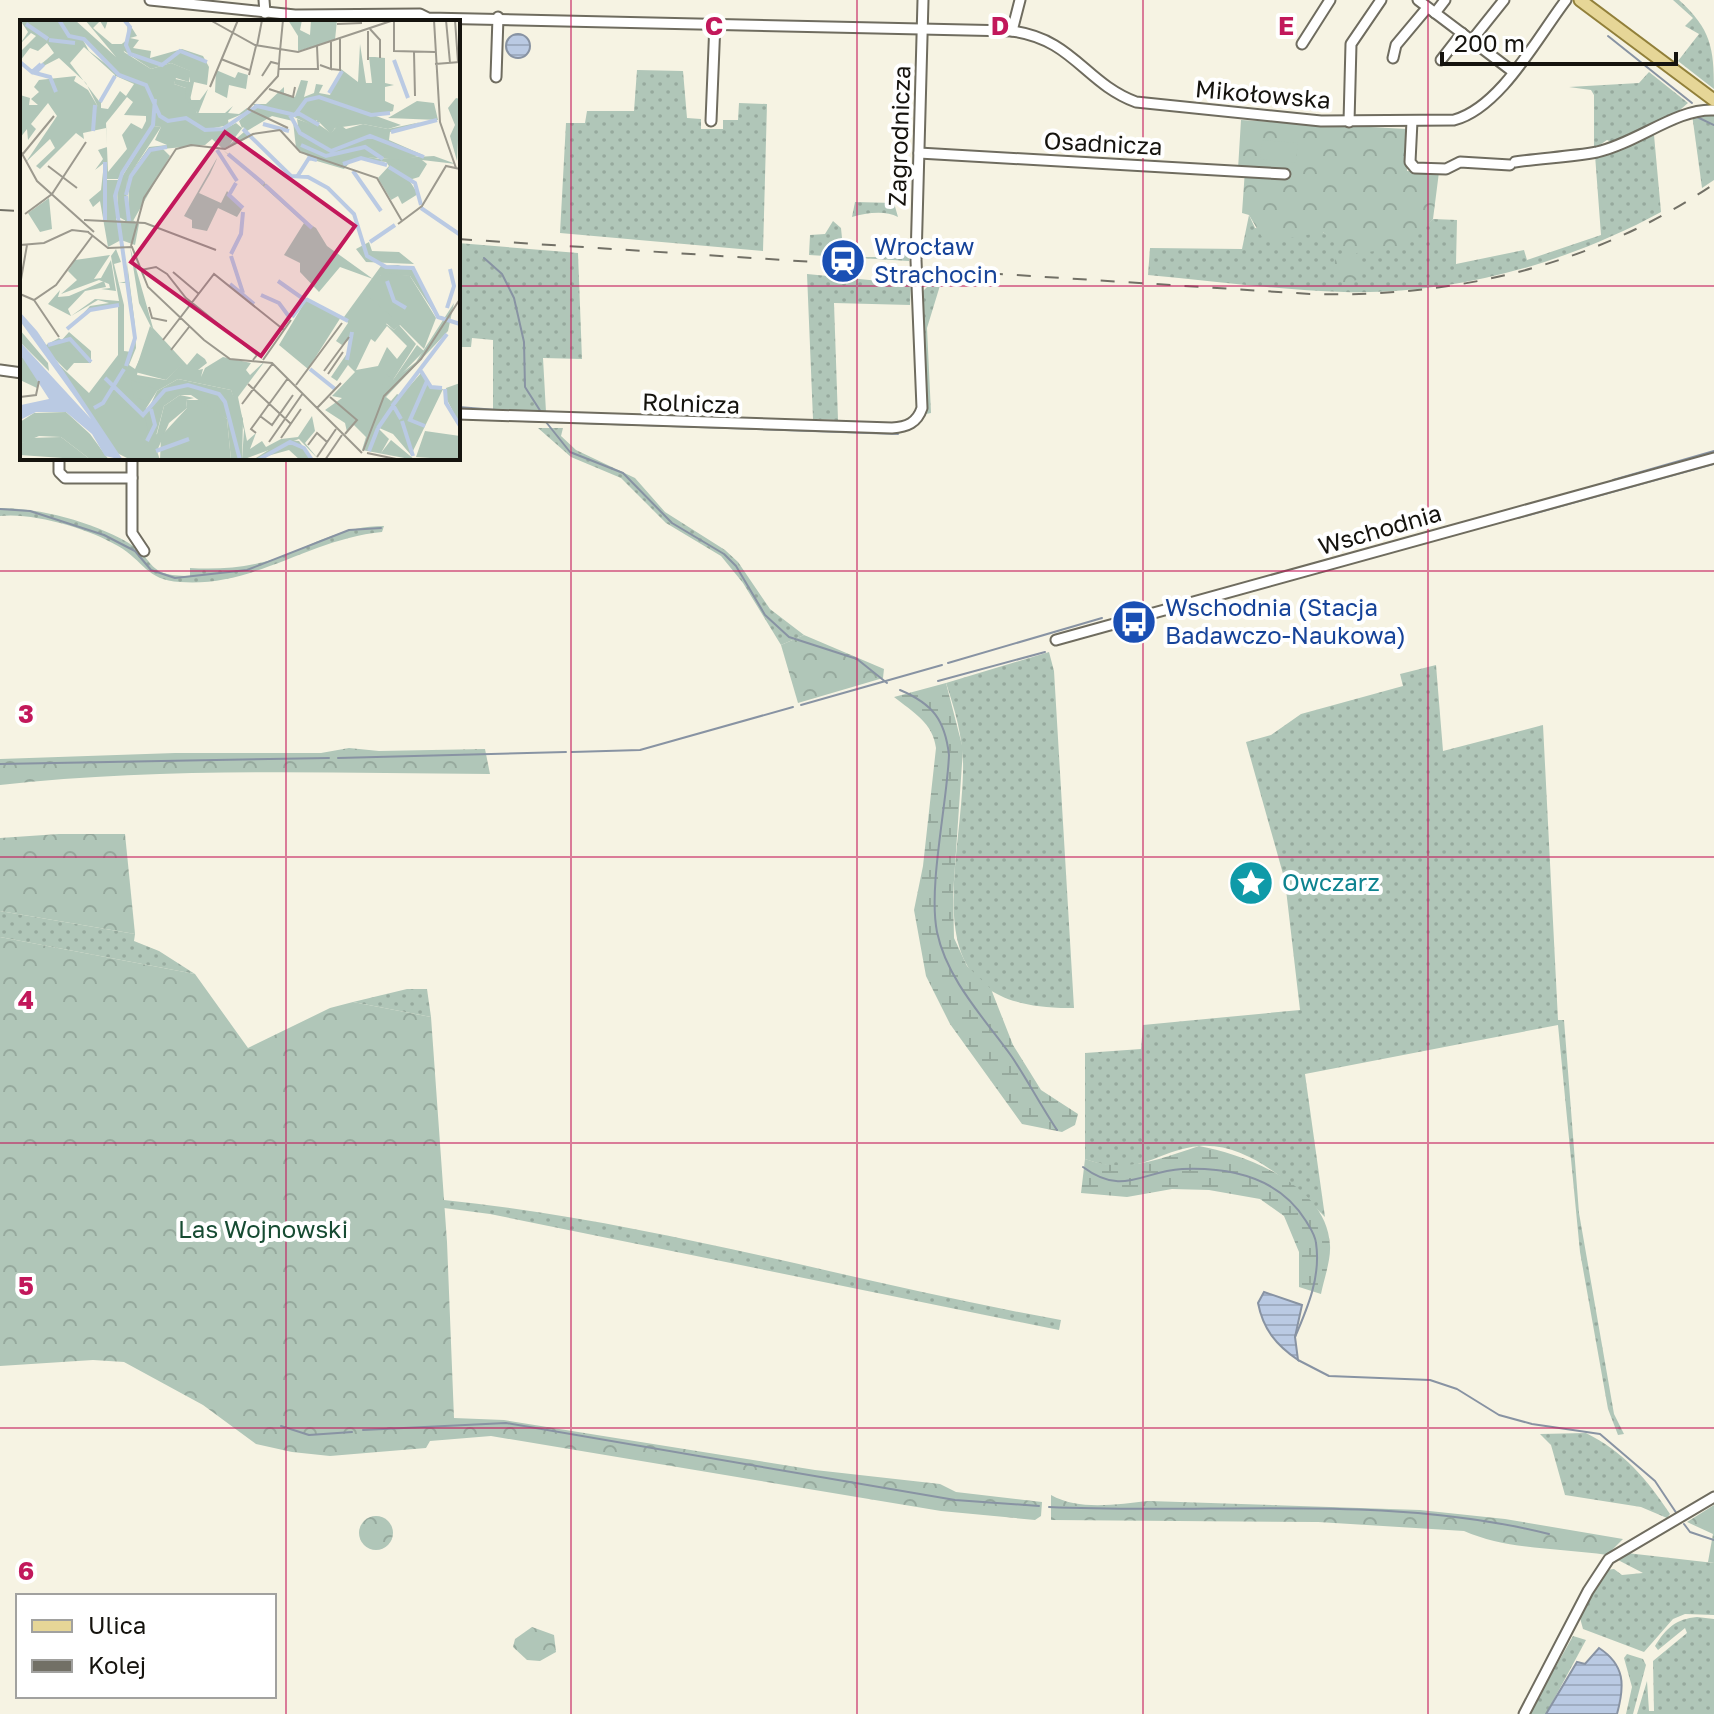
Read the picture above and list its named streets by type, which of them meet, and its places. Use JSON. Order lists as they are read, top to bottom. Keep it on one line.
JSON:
{"streets":{"street":["Mikołowska","Zagrodnicza","Osadnicza","Rolnicza","Wschodnia"]},"crossings":[["Mikołowska","Zagrodnicza"],["Zagrodnicza","Osadnicza"],["Zagrodnicza","Rolnicza"]],"parks":["Las Wojnowski"],"places":{"station":["Wrocław Strachocin"],"bus stop":["Wschodnia (Stacja Badawczo-Naukowa)"],"place":["Owczarz"]},"legend":["Ulica","Kolej"],"scale_bar":"200 m","grid":{"columns":["C","D","E"],"rows":["3","4","5","6"]}}
